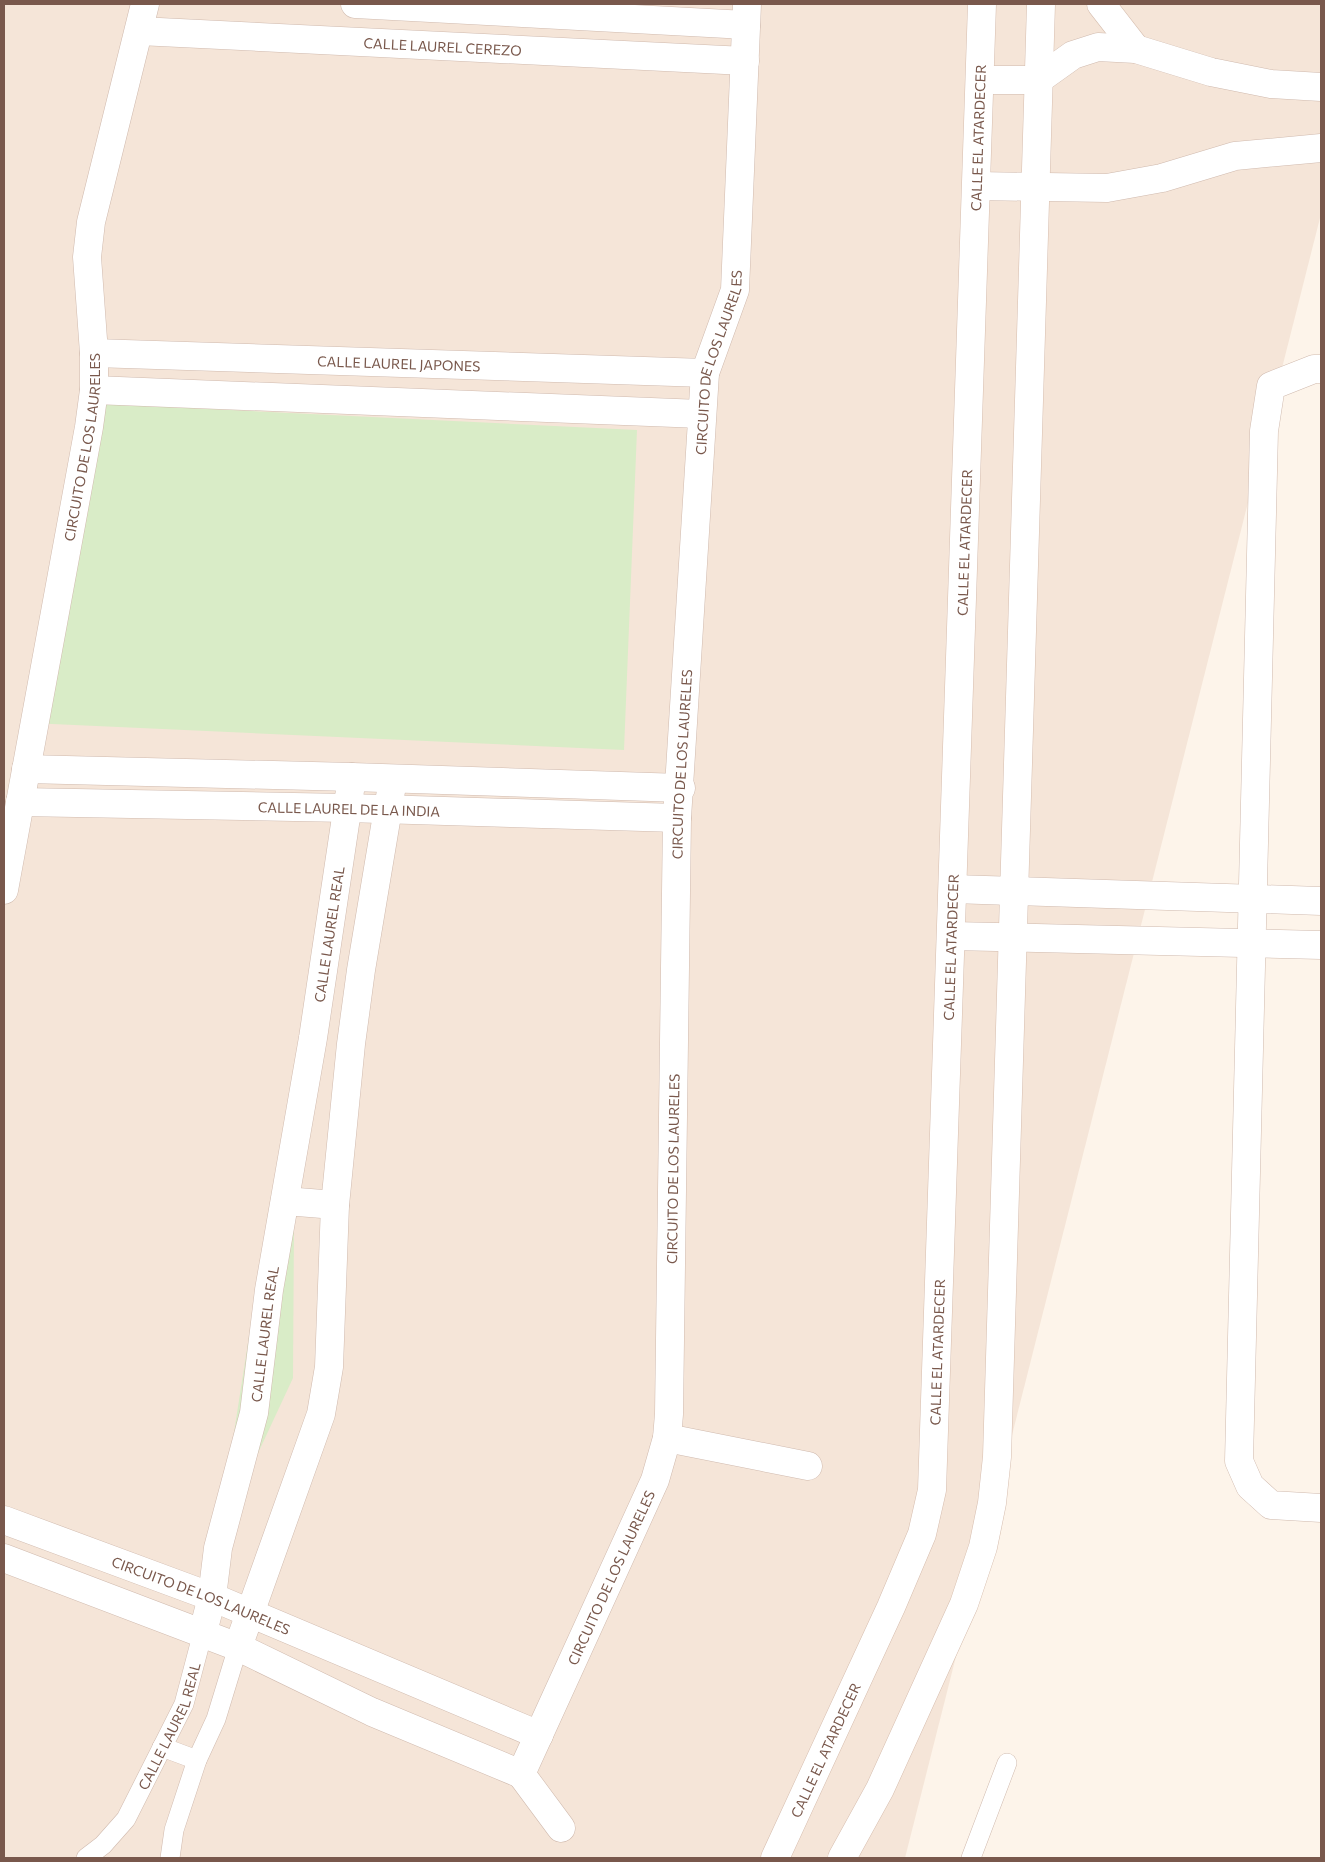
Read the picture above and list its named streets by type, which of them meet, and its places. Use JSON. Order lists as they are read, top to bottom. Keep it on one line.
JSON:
{"streets":{"street":["CALLE LAUREL CEREZO","CALLE EL ATARDECER","CIRCUITO DE LOS LAURELES","CALLE LAUREL JAPONES","CALLE LAUREL DE LA INDIA","CALLE LAUREL REAL"]},"crossings":[["CALLE LAUREL CEREZO","CIRCUITO DE LOS LAURELES"],["CIRCUITO DE LOS LAURELES","CALLE LAUREL JAPONES"],["CIRCUITO DE LOS LAURELES","CALLE LAUREL DE LA INDIA"],["CIRCUITO DE LOS LAURELES","CALLE LAUREL REAL"],["CALLE LAUREL DE LA INDIA","CALLE LAUREL REAL"]]}
